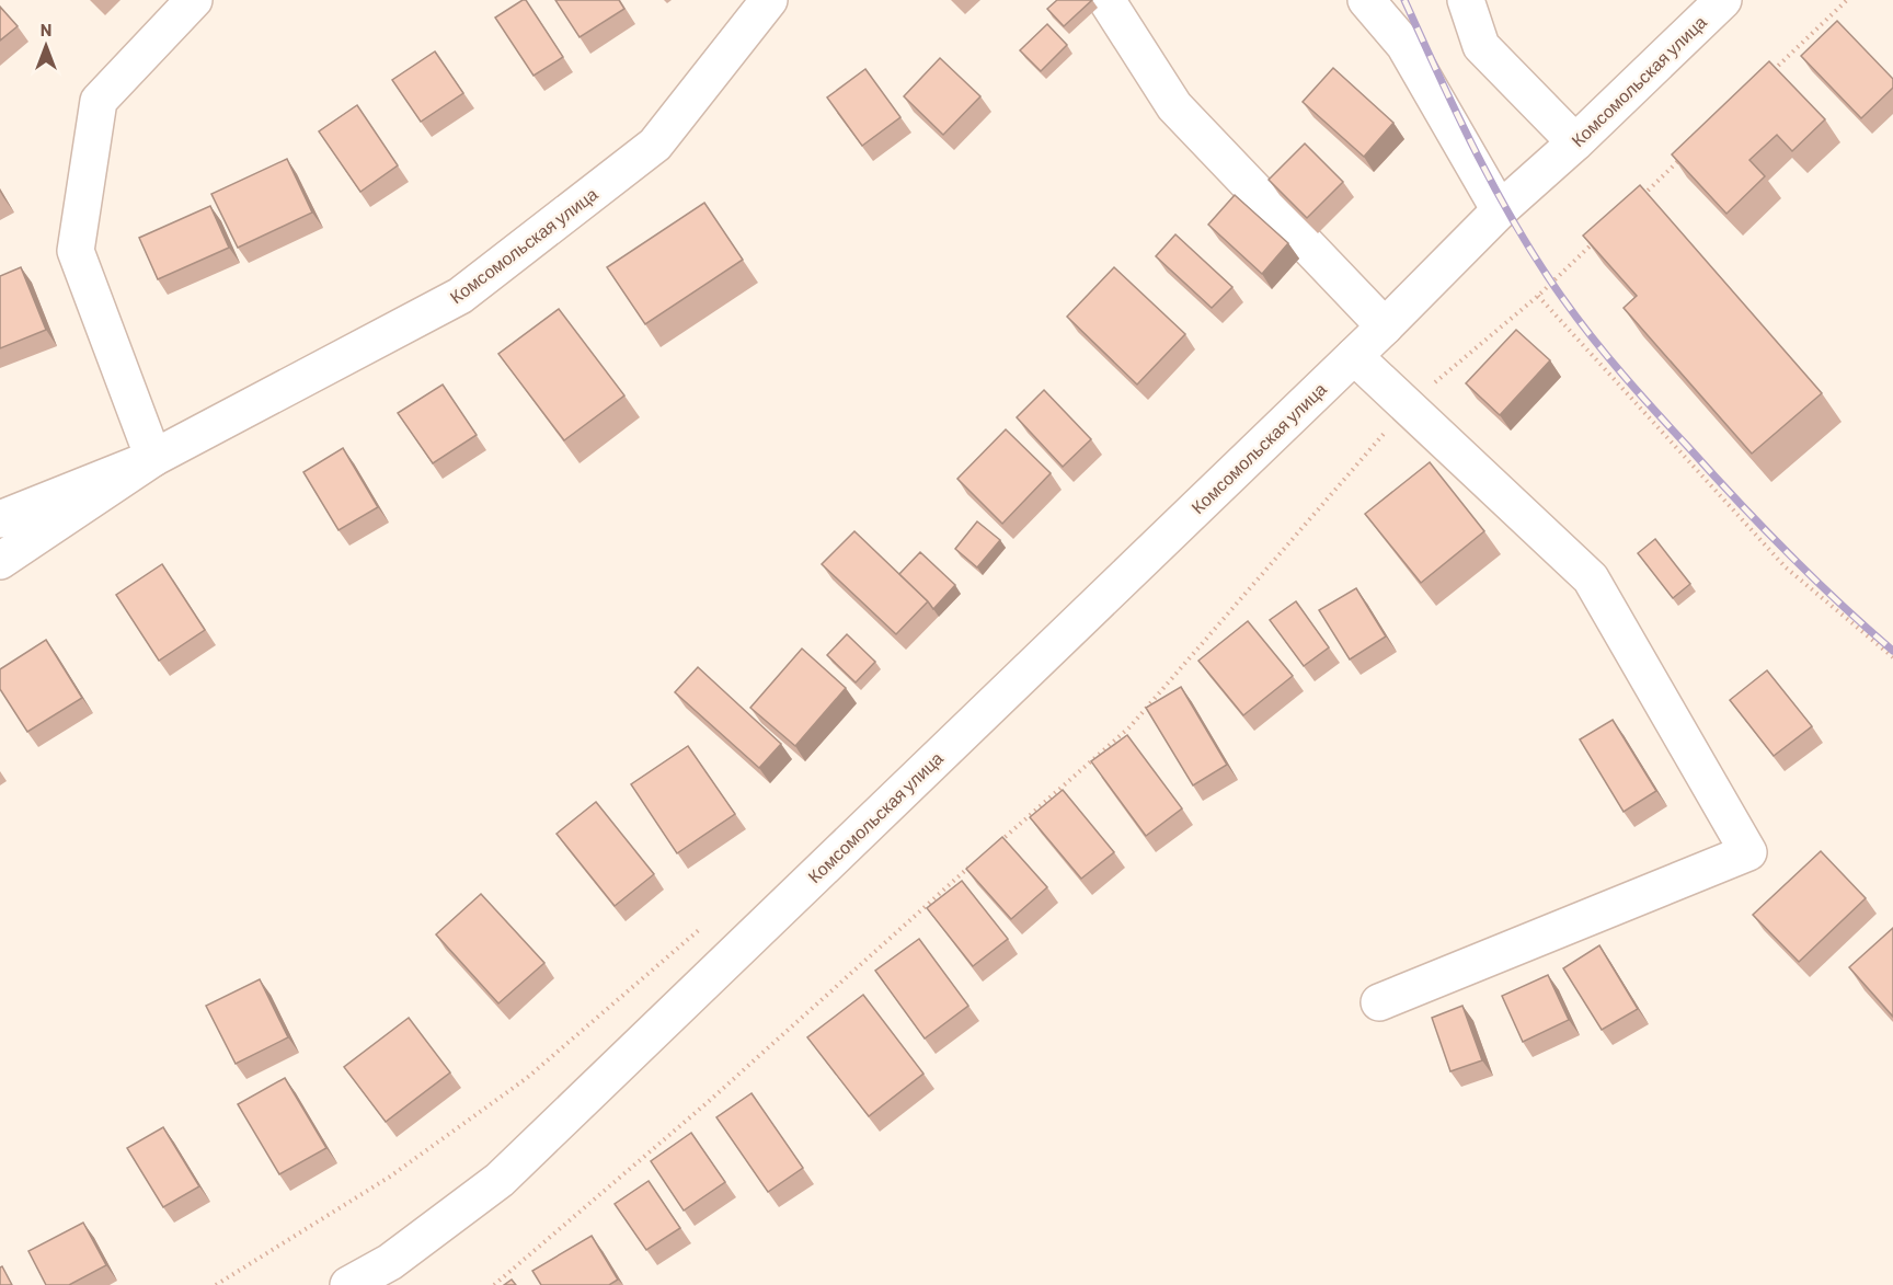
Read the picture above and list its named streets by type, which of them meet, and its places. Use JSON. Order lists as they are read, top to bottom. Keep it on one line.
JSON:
{"streets":{"street":["Комсомольская улица"]},"north":"top"}
